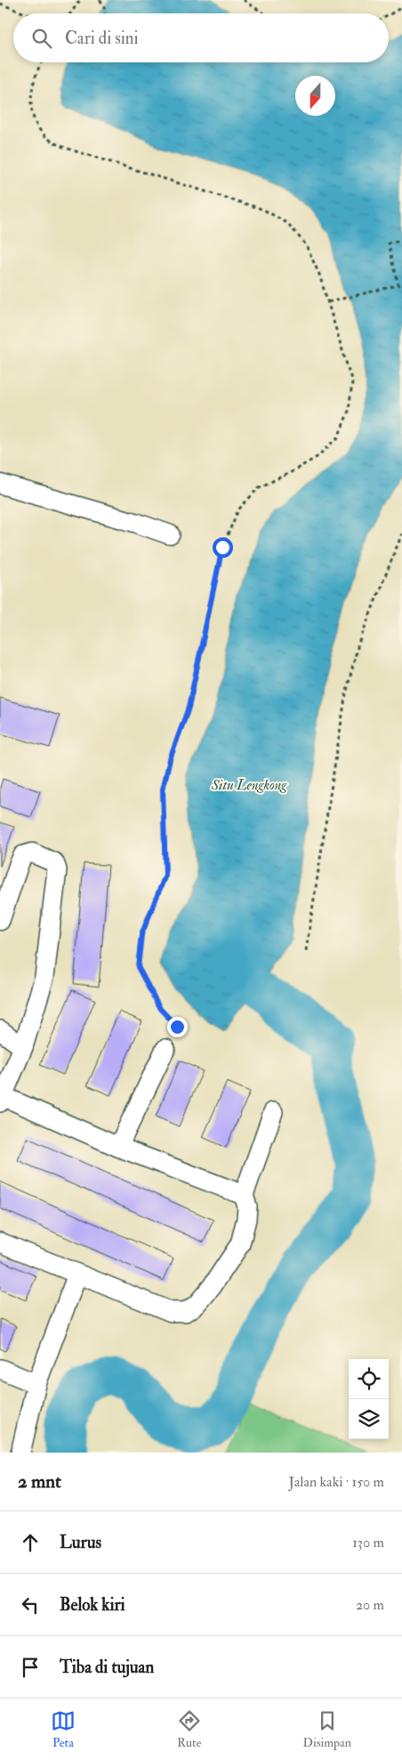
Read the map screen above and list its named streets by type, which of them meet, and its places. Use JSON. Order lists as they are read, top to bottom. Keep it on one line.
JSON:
{"water":["Situ Lengkong"],"north":"bottom","page":{"search":"Cari di sini","heading":["2 mnt","Jalan kaki · 150 m"],"list":[["Lurus","130 m"],["Belok kiri","20 m"],"Tiba di tujuan"],"nav":["Peta","Rute","Disimpan"]}}
